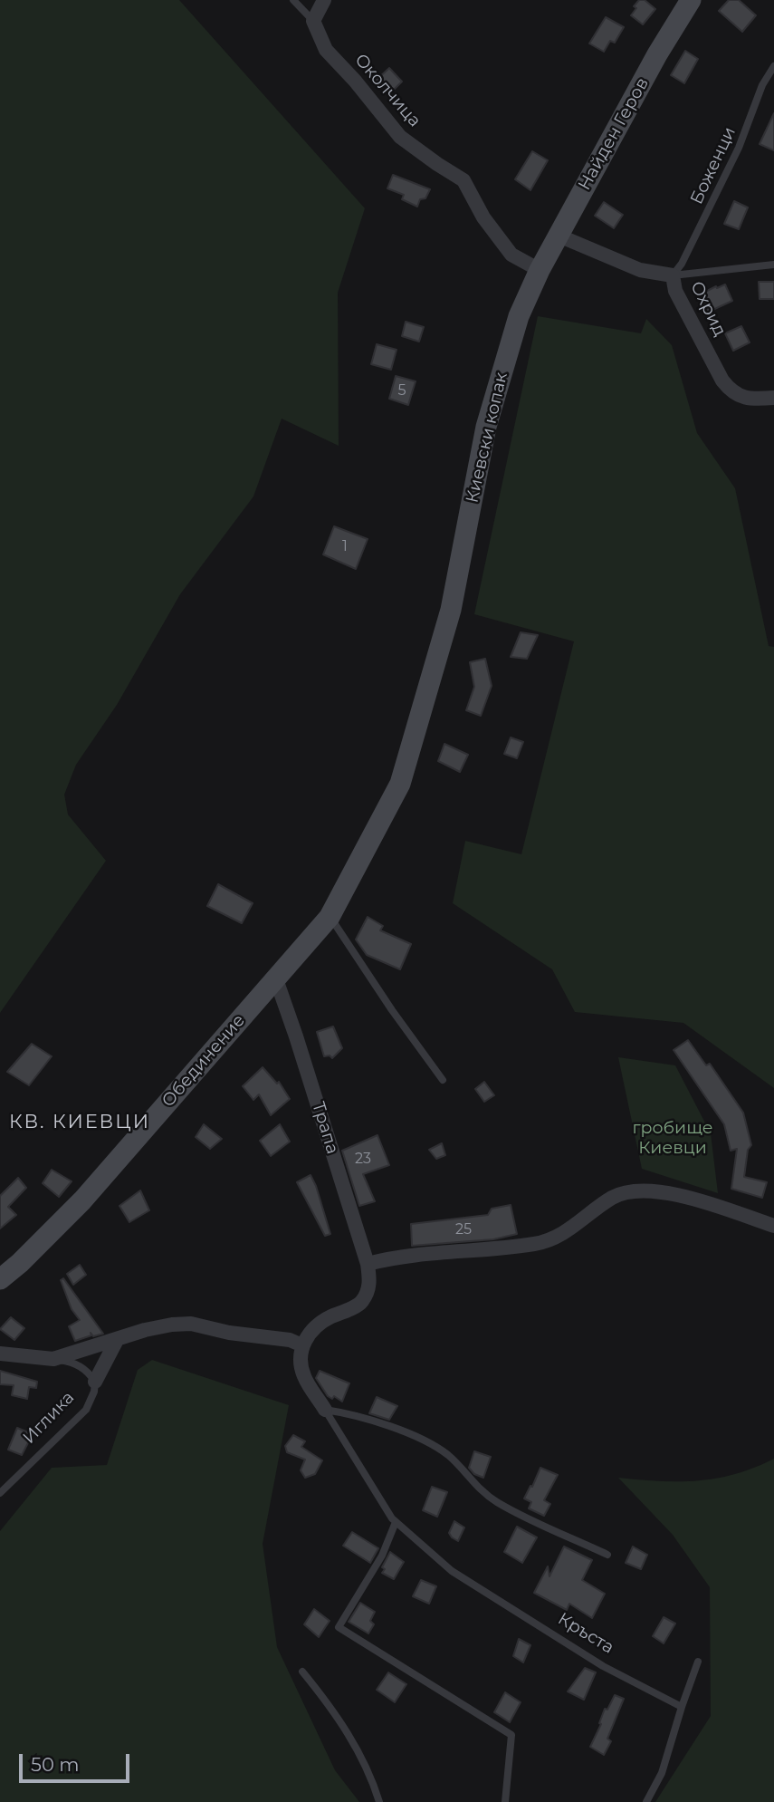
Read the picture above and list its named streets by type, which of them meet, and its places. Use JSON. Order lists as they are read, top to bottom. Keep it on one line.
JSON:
{"streets":{"street":["Околчица","Найден Геров","Охрид","Киевски копак","Обединение","Трапа","Кръста"],"lane":["Боженци","Иглика"]},"crossings":[["Околчица","Найден Геров"],["Околчица","Киевски копак"],["Найден Геров","Охрид"],["Найден Геров","Киевски копак"],["Боженци","Охрид"],["Обединение","Трапа"]],"districts":["КВ. КИЕВЦИ"],"parks":["гробище Киевци"],"house_numbers":["5","1","23","25"],"scale_bar":"50 m"}
